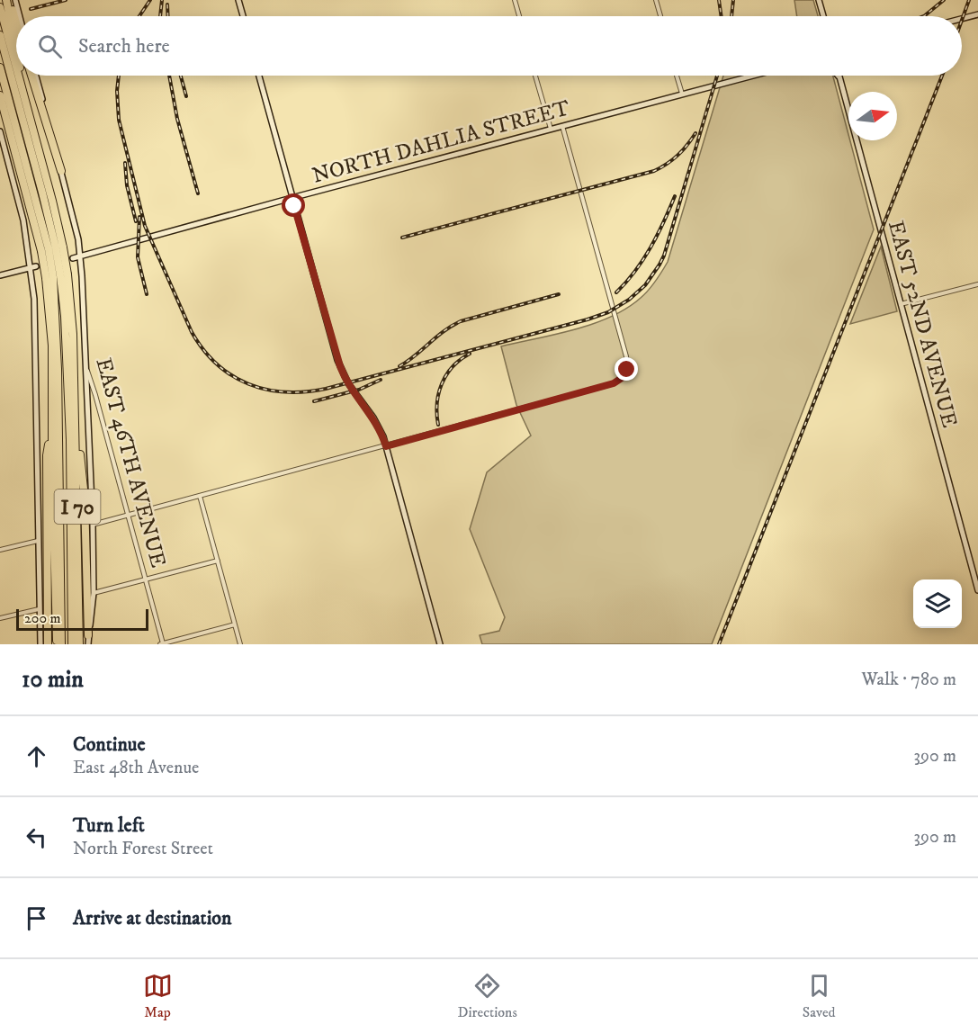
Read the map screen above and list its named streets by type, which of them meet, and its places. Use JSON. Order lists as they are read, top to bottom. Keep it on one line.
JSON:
{"streets":{"highway":["I 70"],"street":["NORTH DAHLIA STREET","EAST 52ND AVENUE","EAST 46TH AVENUE"]},"crossings":[["NORTH DAHLIA STREET","EAST 46TH AVENUE"]],"scale_bar":"200 m","north":"right","page":{"search":"Search here","scale":"200 m","heading":["10 min","Walk · 780 m"],"list":[["Continue","East 48th Avenue","390 m"],["Turn left","North Forest Street","390 m"],"Arrive at destination"],"nav":["Map","Directions","Saved"]}}
